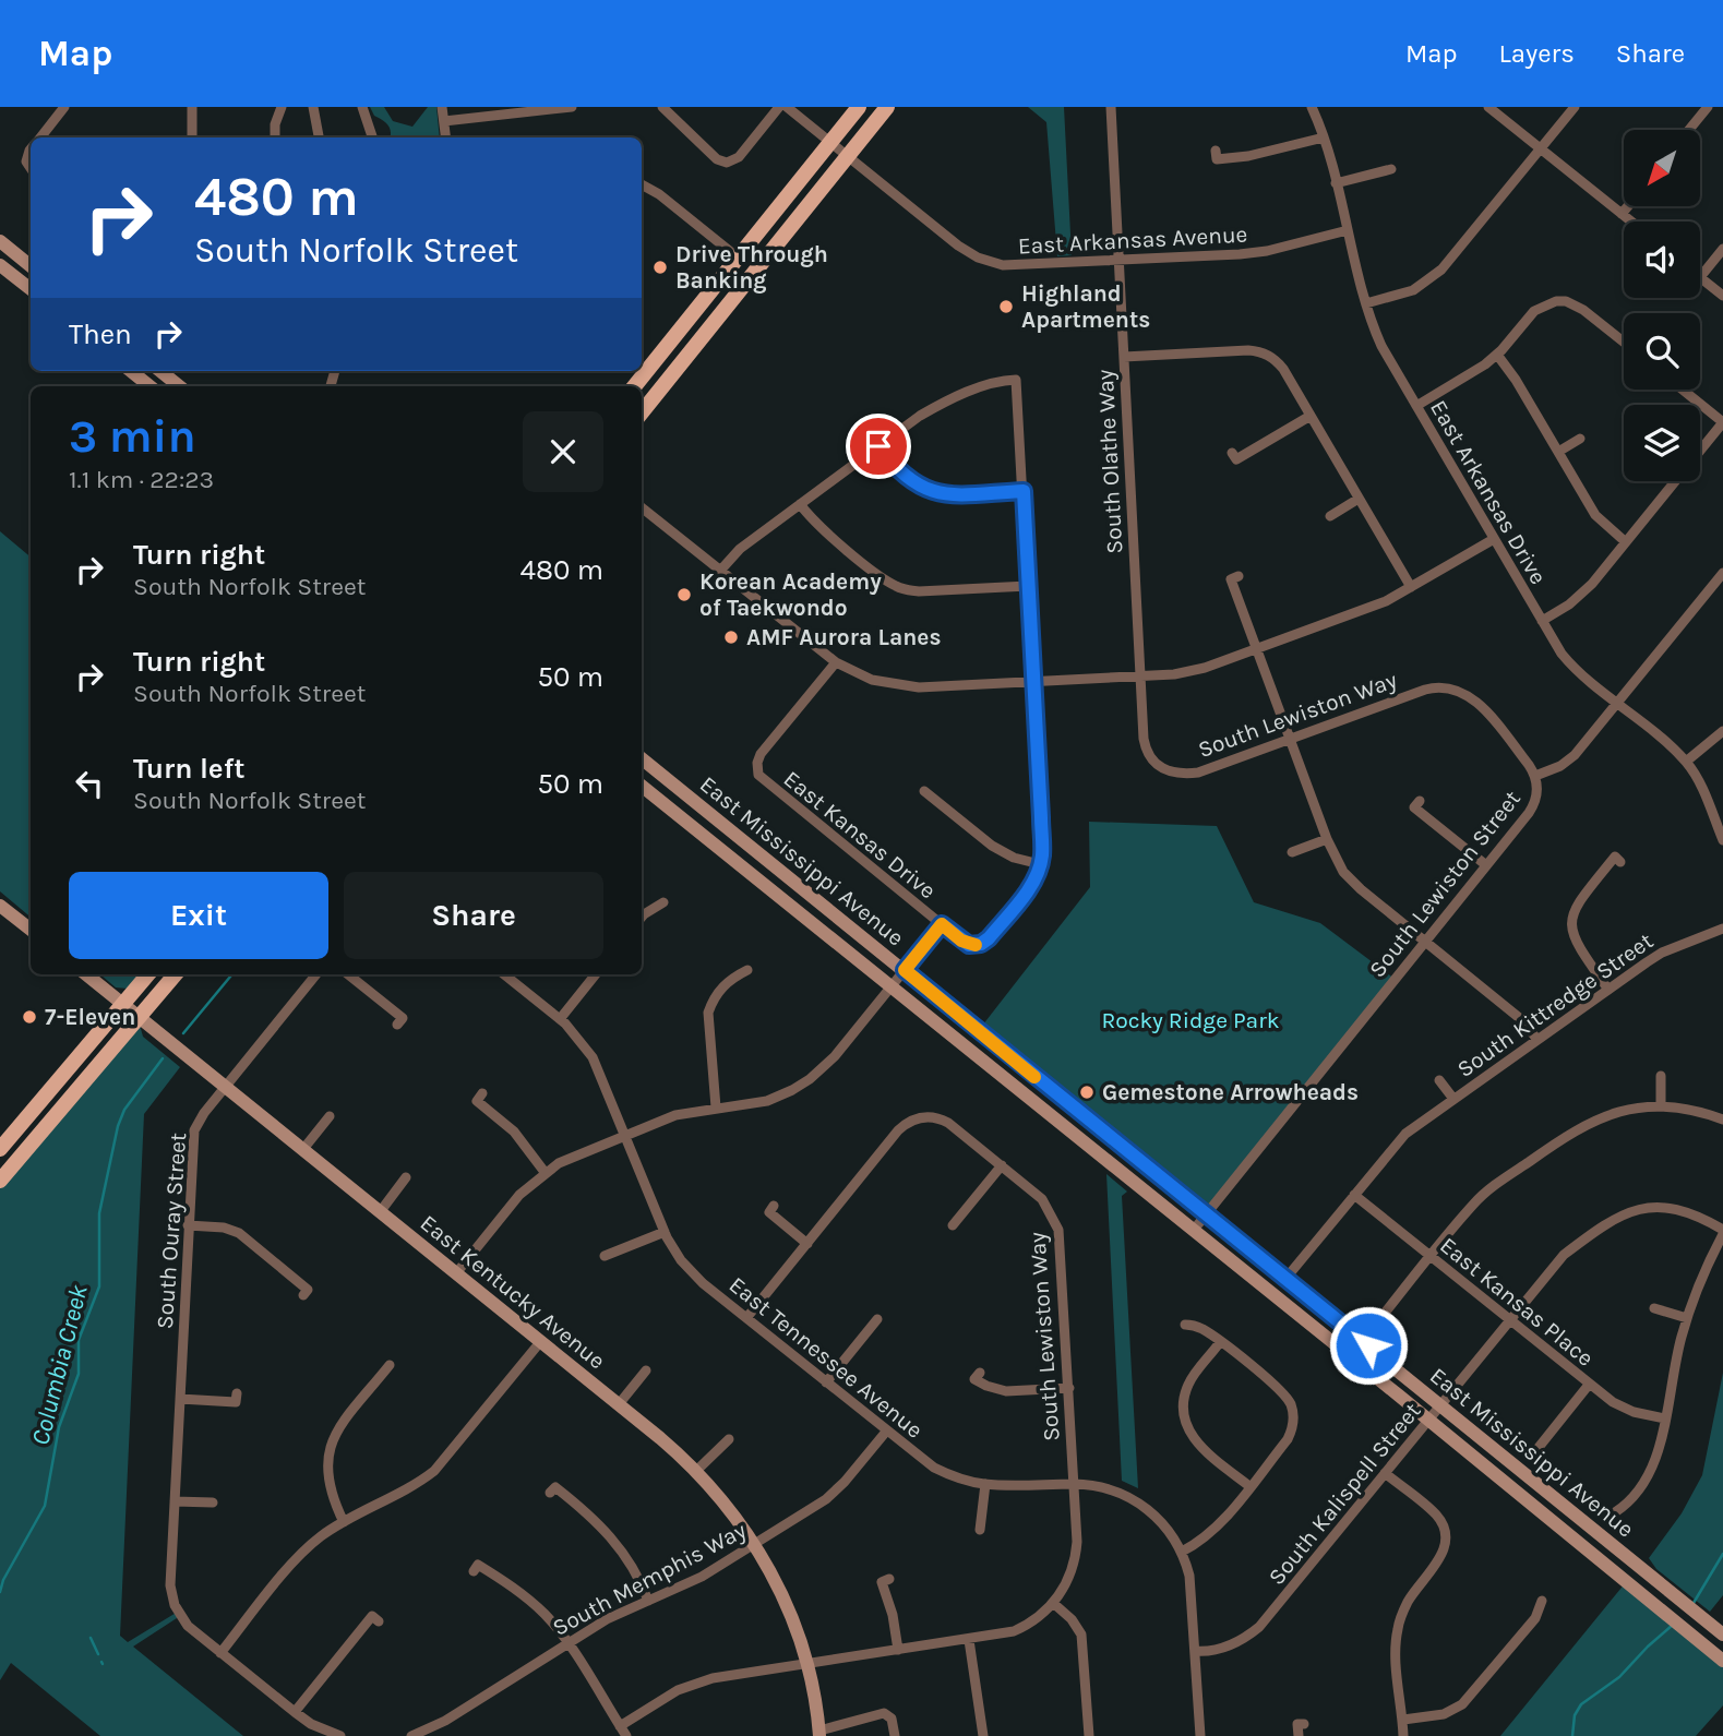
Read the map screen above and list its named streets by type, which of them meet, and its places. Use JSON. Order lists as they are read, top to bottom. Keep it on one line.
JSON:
{"streets":{"main road":["East Mississippi Avenue","East Kentucky Avenue"],"street":["East Arkansas Avenue","South Olathe Way","East Arkansas Drive","South Lewiston Way","East Kansas Drive","South Lewiston Street","South Kittredge Street","South Ouray Street","East Kansas Place","East Tennessee Avenue","South Kalispell Street","South Memphis Way"]},"crossings":[["East Arkansas Avenue","South Olathe Way"],["East Arkansas Avenue","East Arkansas Drive"],["South Olathe Way","South Lewiston Way"],["East Arkansas Drive","South Lewiston Street"],["South Lewiston Way","South Lewiston Street"],["South Lewiston Way","East Tennessee Avenue"],["East Mississippi Avenue","South Lewiston Street"],["East Mississippi Avenue","South Kittredge Street"],["East Mississippi Avenue","South Kalispell Street"],["South Kittredge Street","East Kansas Place"],["South Ouray Street","East Kentucky Avenue"],["East Kentucky Avenue","South Memphis Way"],["East Kansas Place","South Kalispell Street"],["East Tennessee Avenue","South Kalispell Street"],["East Tennessee Avenue","South Memphis Way"]],"water":["Columbia Creek"],"parks":["Rocky Ridge Park"],"places":["Drive Through Banking","Highland Apartments","Korean Academy of Taekwondo","AMF Aurora Lanes","7-Eleven","Gemestone Arrowheads"],"north":"bottom left","page":{"header":"Map","nav":["Map","Layers","Share"],"turn":["480 m","South Norfolk Street"],"then":"Then","heading":["3 min","1.1 km · 22:23"],"list":[{"name":"Turn right","note":"South Norfolk Street","value":"480 m"},{"name":"Turn right","note":"South Norfolk Street","value":"50 m"},{"name":"Turn left","note":"South Norfolk Street","value":"50 m"}],"buttons":["Exit","Share"]}}
